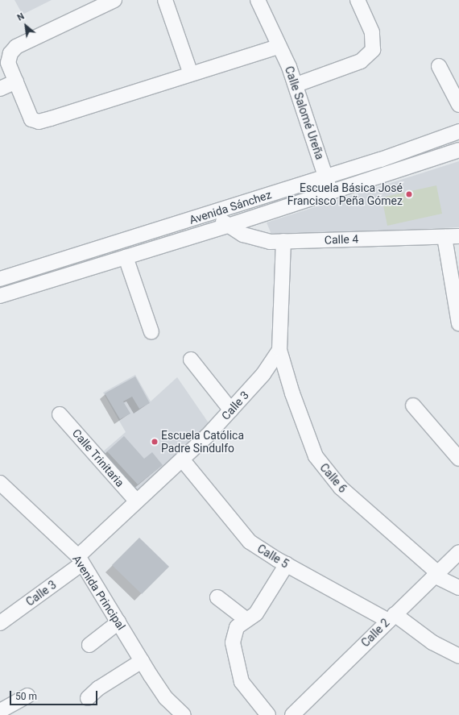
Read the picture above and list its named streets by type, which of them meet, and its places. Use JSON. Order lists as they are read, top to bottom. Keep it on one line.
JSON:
{"streets":{"street":["Calle Salomé Ureña","Avenida Sánchez","Calle 4","Calle 3","Calle Trinitaria","Calle 6","Calle 5","Avenida Principal","Calle 2"]},"crossings":[["Calle Salomé Ureña","Avenida Sánchez"],["Avenida Sánchez","Calle 4"],["Calle 3","Calle Trinitaria"],["Calle 3","Calle 6"],["Calle 3","Calle 5"],["Calle 3","Avenida Principal"],["Calle 6","Calle 2"],["Calle 5","Calle 2"]],"places":["Escuela Básica José Francisco Peña Gómez","Escuela Católica Padre Sindulfo"],"scale_bar":"50 m","north":"top left"}
